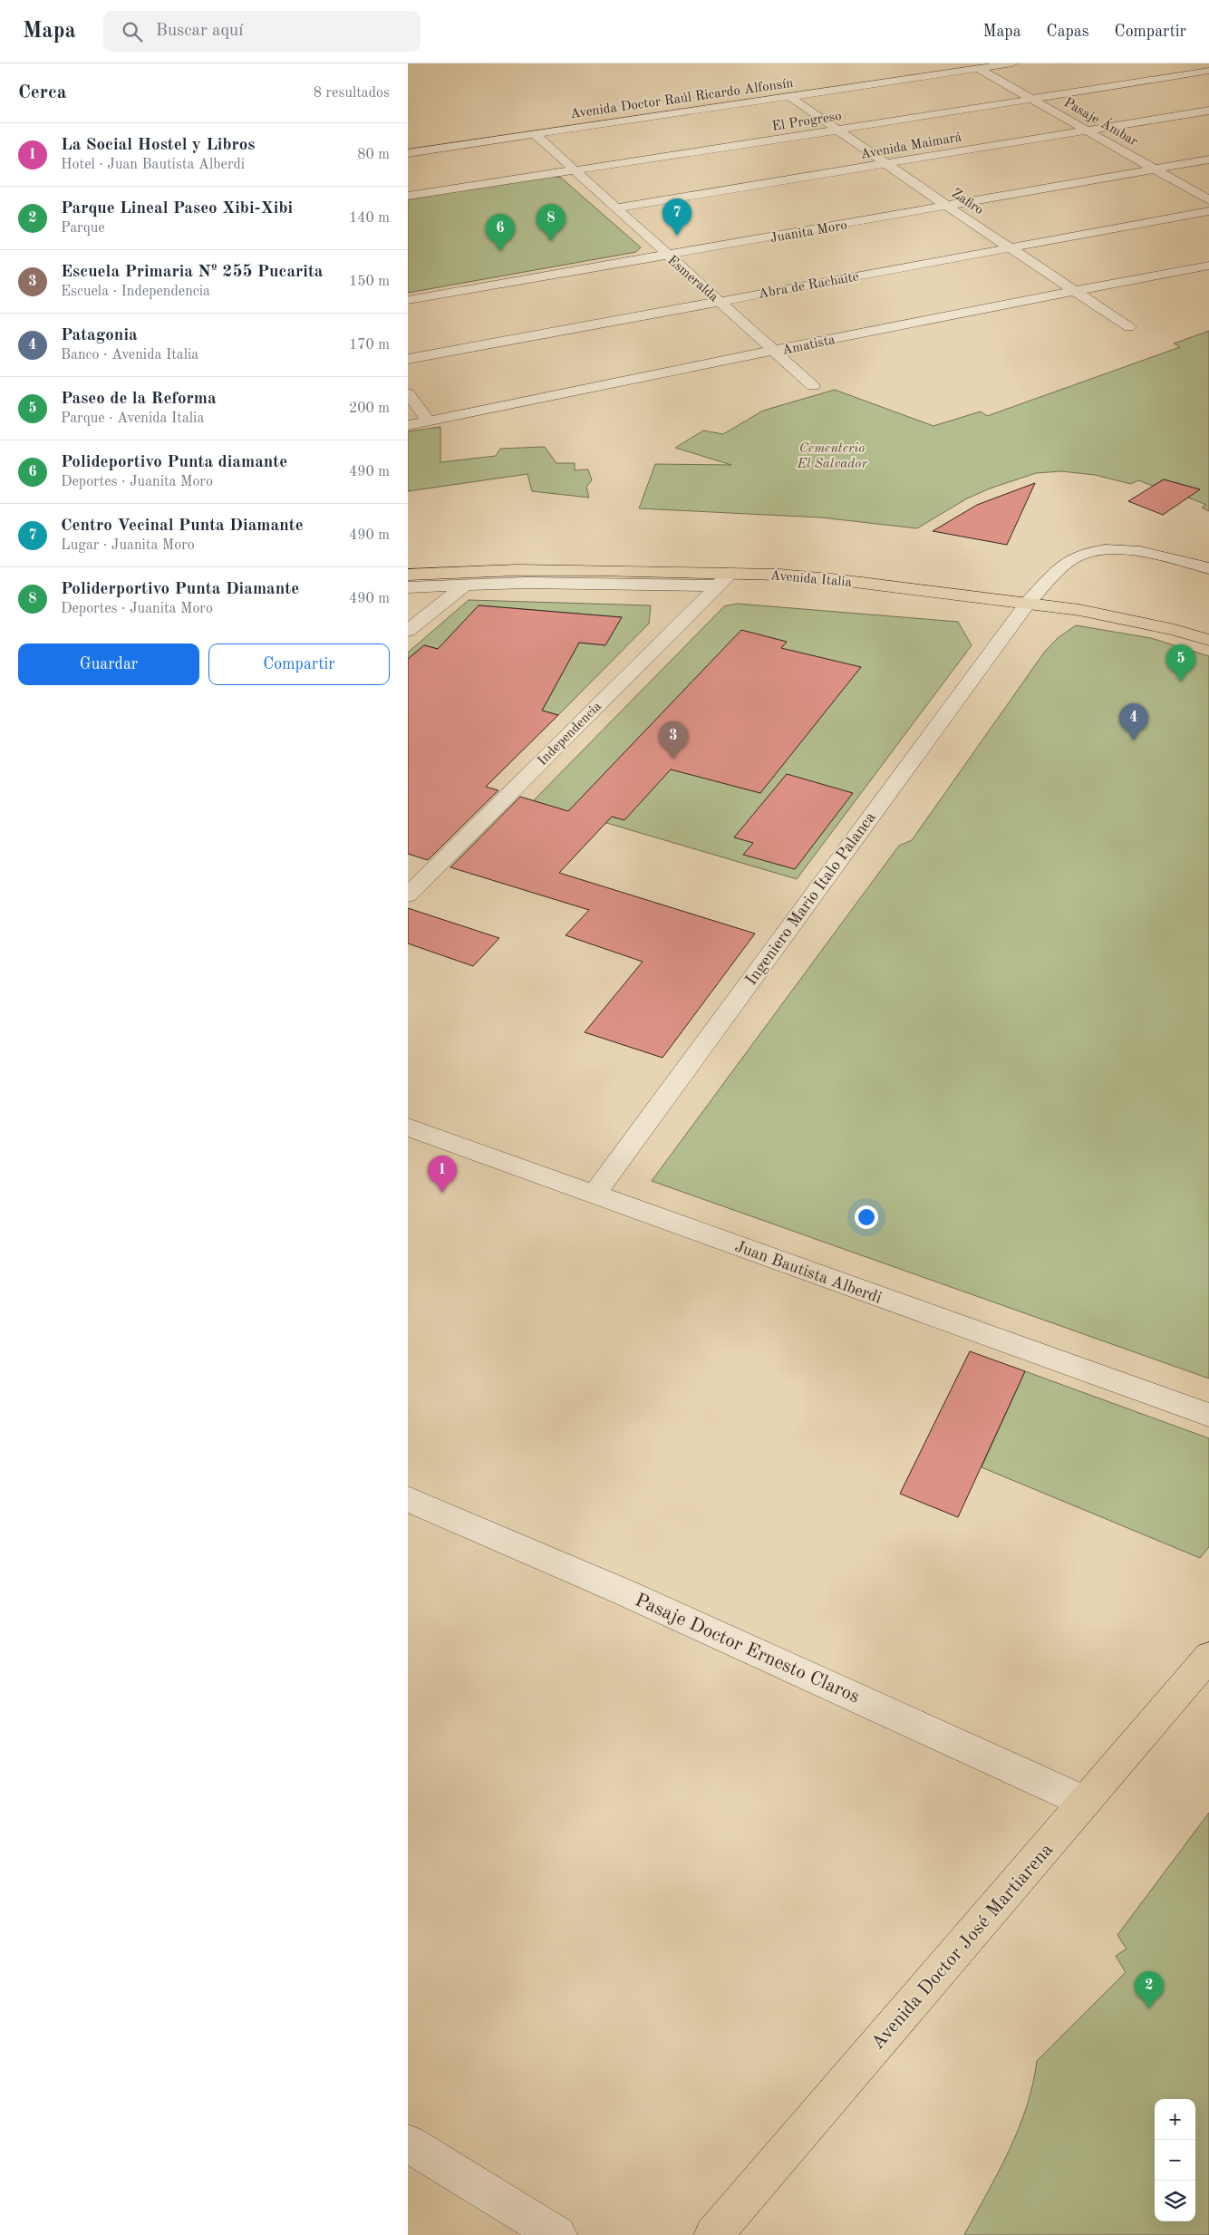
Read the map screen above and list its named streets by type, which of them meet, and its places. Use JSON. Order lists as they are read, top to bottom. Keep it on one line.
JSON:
{"streets":{"main road":["Avenida Italia","Avenida Doctor José Martiarena"],"street":["Avenida Doctor Raúl Ricardo Alfonsín","El Progreso","Pasaje Ámbar","Avenida Maimará","Zafiro","Juanita Moro","Esmeralda","Abra de Rachaite","Amatista","Independencia","Ingeniero Mario Italo Palanca","Juan Bautista Alberdi","Pasaje Doctor Ernesto Claros"]},"crossings":[["Avenida Doctor Raúl Ricardo Alfonsín","Pasaje Ámbar"],["Avenida Doctor Raúl Ricardo Alfonsín","Zafiro"],["Avenida Doctor Raúl Ricardo Alfonsín","Esmeralda"],["El Progreso","Pasaje Ámbar"],["El Progreso","Zafiro"],["El Progreso","Esmeralda"],["Pasaje Ámbar","Avenida Maimará"],["Pasaje Ámbar","Juanita Moro"],["Avenida Maimará","Zafiro"],["Avenida Maimará","Esmeralda"],["Zafiro","Juanita Moro"],["Zafiro","Abra de Rachaite"],["Zafiro","Amatista"],["Juanita Moro","Esmeralda"],["Esmeralda","Abra de Rachaite"],["Esmeralda","Amatista"],["Avenida Italia","Independencia"],["Avenida Italia","Ingeniero Mario Italo Palanca"],["Ingeniero Mario Italo Palanca","Juan Bautista Alberdi"],["Pasaje Doctor Ernesto Claros","Avenida Doctor José Martiarena"]],"parks":["Cementerio El Salvador"],"page":{"header":"Mapa","search":"Buscar aquí","nav":["Mapa","Capas","Compartir"],"heading":["Cerca","8 resultados"],"list":[{"mark":"1","name":"La Social Hostel y Libros","note":"Hotel · Juan Bautista Alberdi","value":"80 m"},{"mark":"2","name":"Parque Lineal Paseo Xibi-Xibi","note":"Parque","value":"140 m"},{"mark":"3","name":"Escuela Primaria Nº 255 Pucarita","note":"Escuela · Independencia","value":"150 m"},{"mark":"4","name":"Patagonia","note":"Banco · Avenida Italia","value":"170 m"},{"mark":"5","name":"Paseo de la Reforma","note":"Parque · Avenida Italia","value":"200 m"},{"mark":"6","name":"Polideportivo Punta diamante","note":"Deportes · Juanita Moro","value":"490 m"},{"mark":"7","name":"Centro Vecinal Punta Diamante","note":"Lugar · Juanita Moro","value":"490 m"},{"mark":"8","name":"Poliderportivo Punta Diamante","note":"Deportes · Juanita Moro","value":"490 m"}],"pins":["7","8","6","5","4","3","1","2"],"buttons":["Guardar","Compartir"],"map_buttons":["+","−"]}}
